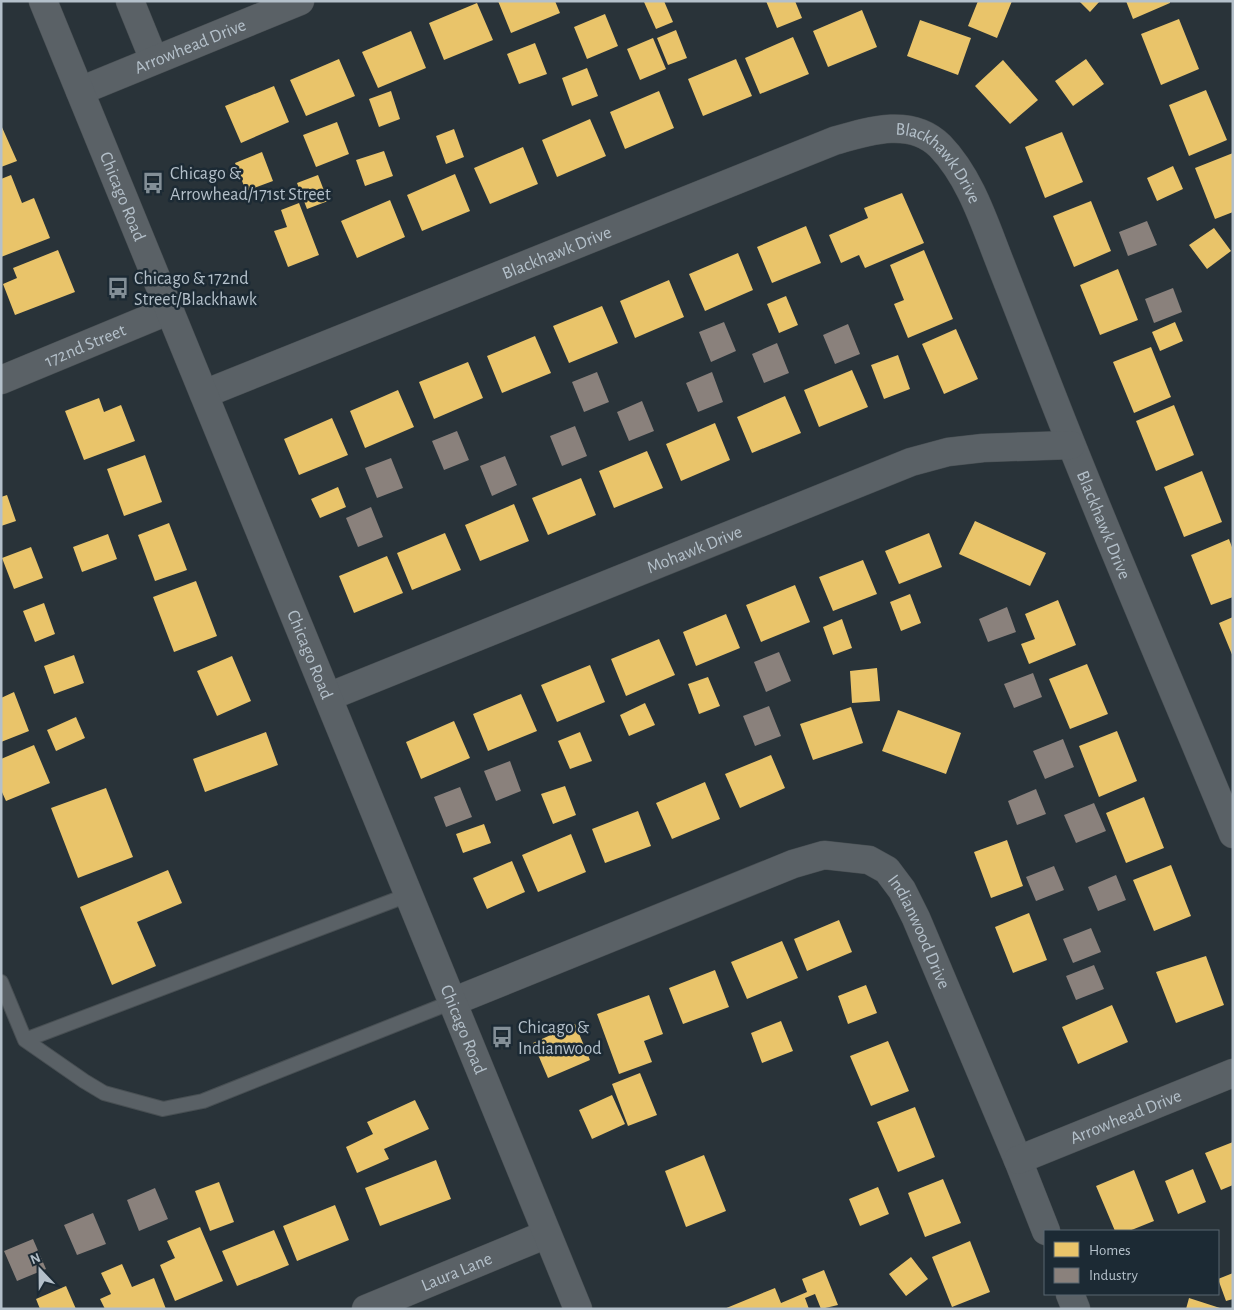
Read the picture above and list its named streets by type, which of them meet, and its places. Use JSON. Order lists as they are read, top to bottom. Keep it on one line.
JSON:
{"streets":{"street":["Arrowhead Drive","Blackhawk Drive","Chicago Road","172nd Street","Mohawk Drive","Indianwood Drive","Laura Lane"]},"crossings":[["Arrowhead Drive","Chicago Road"],["Arrowhead Drive","Indianwood Drive"],["Blackhawk Drive","Chicago Road"],["Blackhawk Drive","Mohawk Drive"],["Chicago Road","172nd Street"],["Chicago Road","Mohawk Drive"],["Chicago Road","Indianwood Drive"],["Chicago Road","Laura Lane"]],"places":{"bus stop":["Chicago & Arrowhead/171st Street","Chicago & 172nd Street/Blackhawk","Chicago & Indianwood"]},"legend":["Homes","Industry"],"north":"top"}
